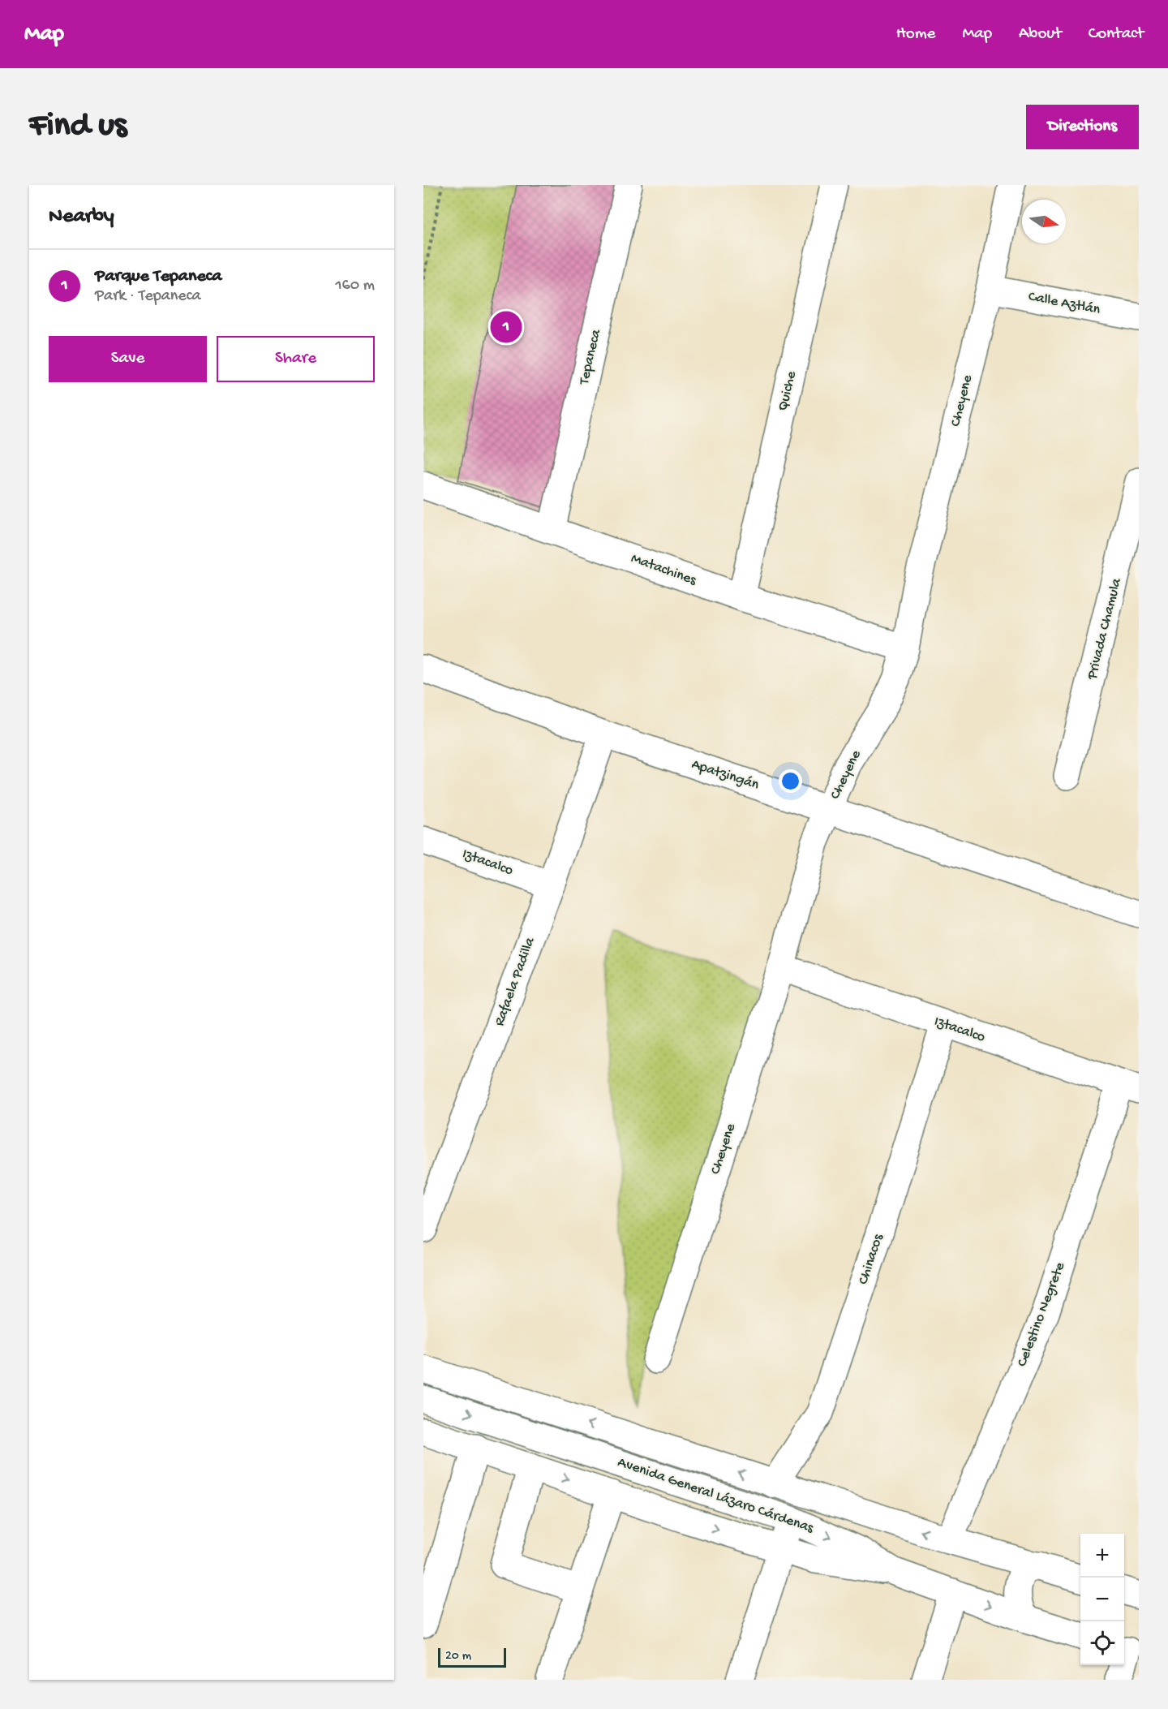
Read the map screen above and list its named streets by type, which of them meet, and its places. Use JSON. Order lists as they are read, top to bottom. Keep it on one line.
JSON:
{"streets":{"street":["Calle Aztlán","Tepaneca","Quiche","Cheyene","Matachines","Privada Chamula","Apatzingán","Iztacalco","Rafaela Padilla","Chinacos","Celestino Negrete","Avenida General Lázaro Cárdenas"]},"crossings":[["Calle Aztlán","Cheyene"],["Tepaneca","Matachines"],["Quiche","Matachines"],["Cheyene","Matachines"],["Cheyene","Apatzingán"],["Cheyene","Iztacalco"],["Apatzingán","Rafaela Padilla"],["Iztacalco","Rafaela Padilla"],["Iztacalco","Chinacos"],["Iztacalco","Celestino Negrete"],["Chinacos","Avenida General Lázaro Cárdenas"],["Celestino Negrete","Avenida General Lázaro Cárdenas"]],"scale_bar":"20 m","north":"right","page":{"header":"Map","nav":["Home","Map","About","Contact"],"buttons":["Directions",["Save","Share"]],"title":"Find us","heading":"Nearby","list":[{"mark":"1","name":"Parque Tepaneca","note":"Park · Tepaneca","value":"160 m"}],"pins":"1","map_buttons":["+","−"],"scale":"20 m"}}
